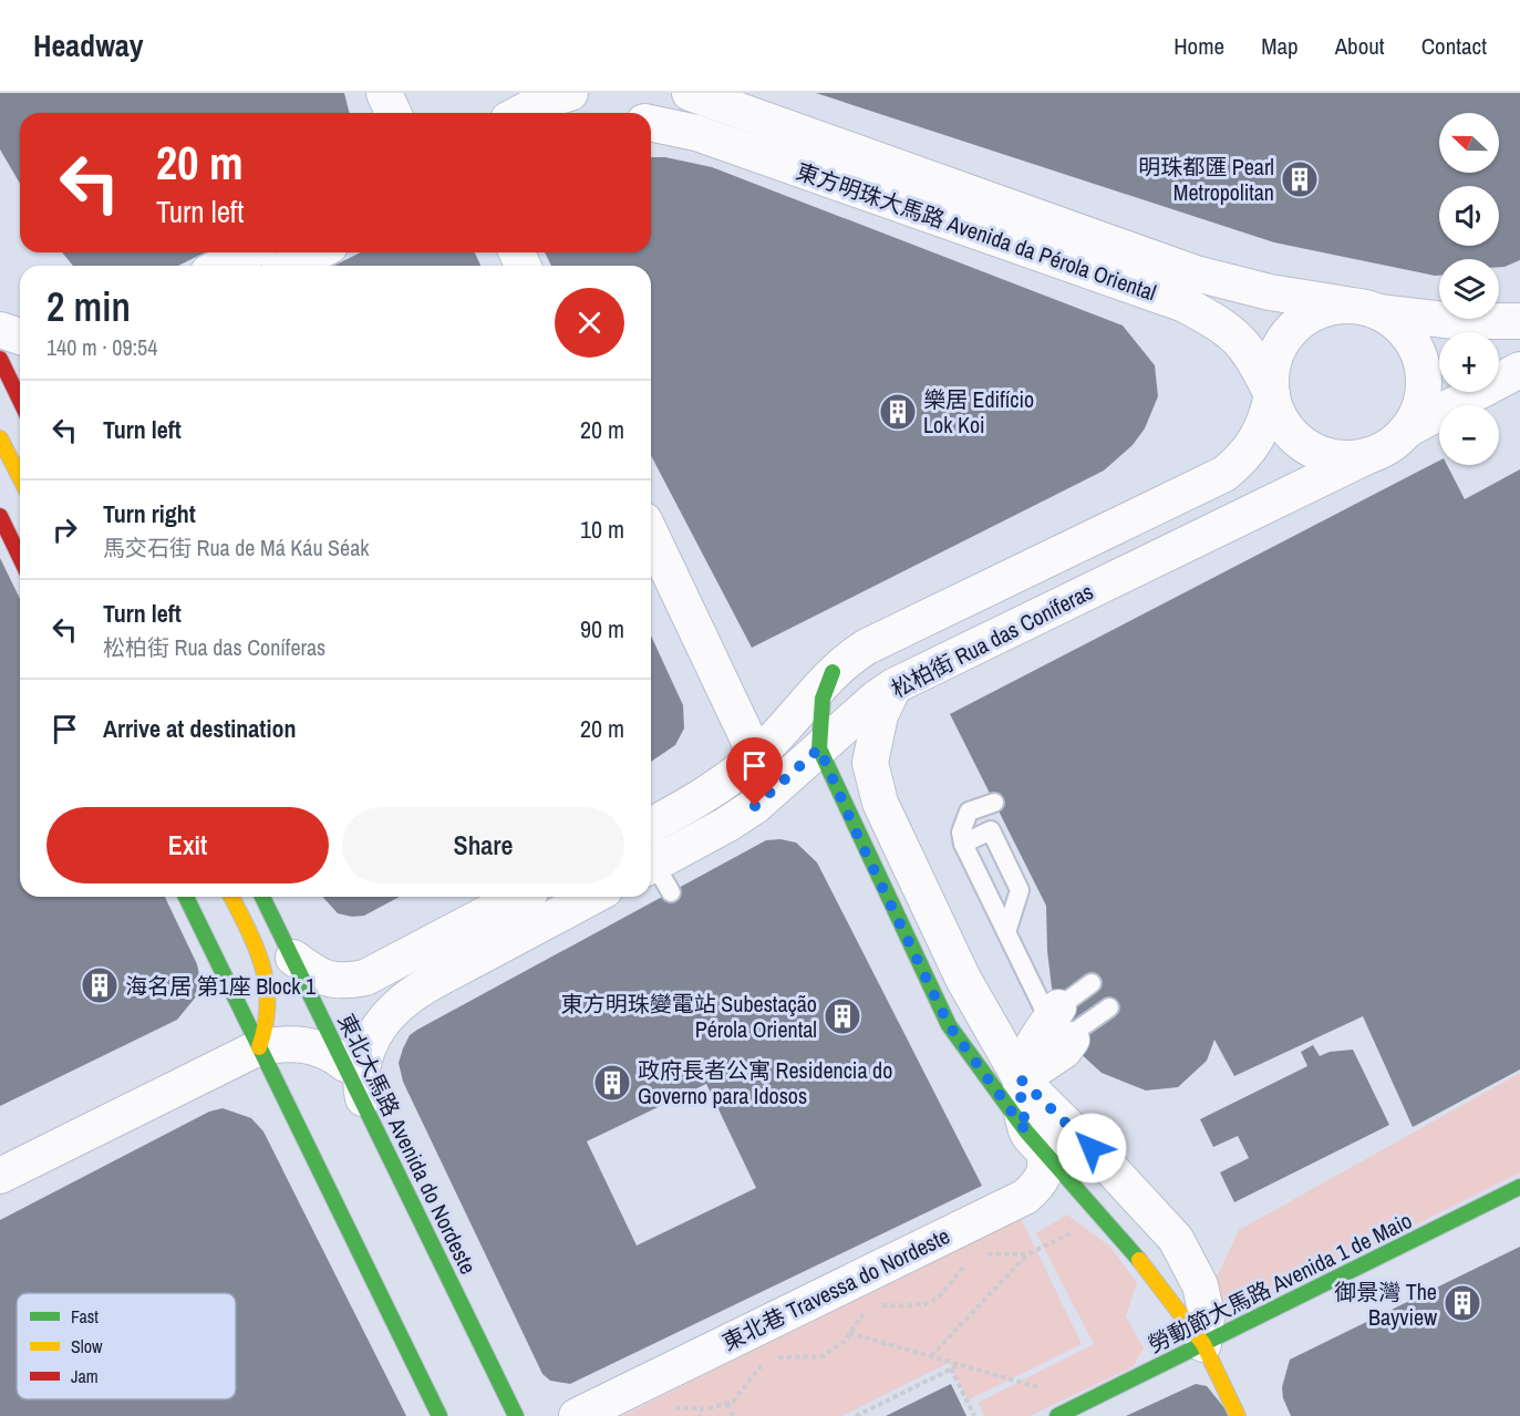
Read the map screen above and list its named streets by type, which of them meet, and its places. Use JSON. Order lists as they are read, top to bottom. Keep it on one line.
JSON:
{"streets":{"main road":["東北大馬路 Avenida do Nordeste","勞動節大馬路 Avenida 1 de Maio"],"street":["東方明珠大馬路 Avenida da Pérola Oriental","松柏街 Rua das Coníferas","東北巷 Travessa do Nordeste"]},"crossings":[["東方明珠大馬路 Avenida da Pérola Oriental","松柏街 Rua das Coníferas"]],"places":{"building":["明珠都匯 Pearl Metropolitan","樂居 Edifício Lok Koi","海名居 第1座 Block 1","東方明珠變電站 Subestação Pérola Oriental","政府長者公寓 Residencia do Governo para Idosos","御景灣 The Bayview"]},"legend":["Fast","Slow","Jam"],"north":"left","page":{"header":"Headway","nav":["Home","Map","About","Contact"],"map_buttons":["+","−"],"turn":["20 m","Turn left"],"heading":["2 min","140 m · 09:54"],"list":[{"name":"Turn left","value":"20 m"},{"name":"Turn right","note":"馬交石街 Rua de Má Káu Séak","value":"10 m"},{"name":"Turn left","note":"松柏街 Rua das Coníferas","value":"90 m"},{"name":"Arrive at destination","value":"20 m"}],"buttons":["Exit","Share"]}}
